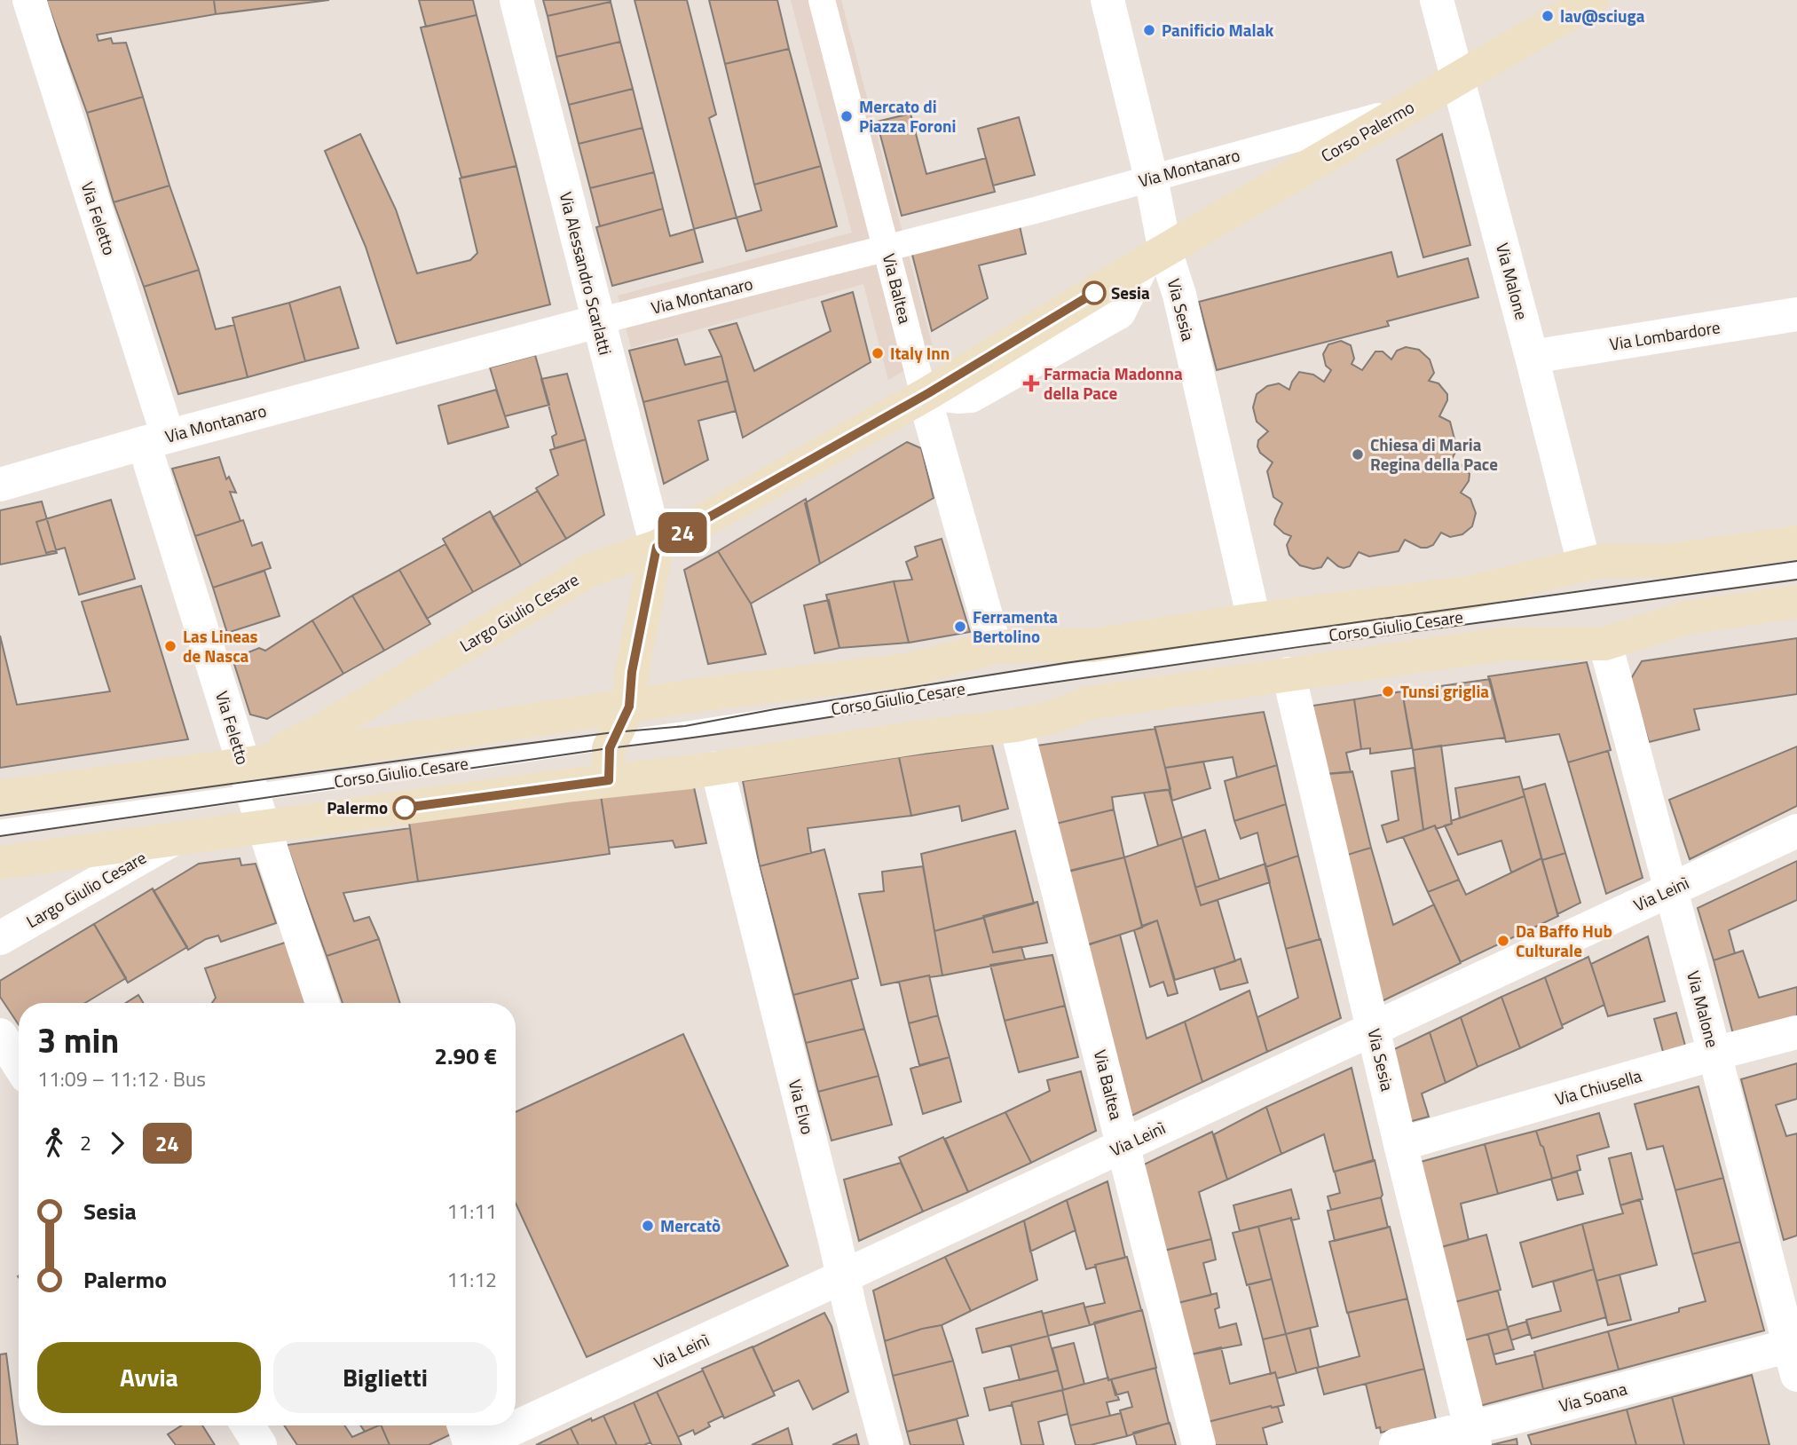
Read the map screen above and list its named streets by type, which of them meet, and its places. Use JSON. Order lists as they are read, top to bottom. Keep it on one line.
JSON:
{"streets":{"main road":["Corso Palermo","Largo Giulio Cesare","Corso Giulio Cesare"],"street":["Via Montanaro","Via Feletto","Via Alessandro Scarlatti","Via Malone","Via Baltea","Via Sesia","Via Lombardore","Via Leinì","Via Chiusella","Via Elvo","Via Soana"]},"crossings":[["Corso Palermo","Via Montanaro"],["Corso Palermo","Via Alessandro Scarlatti"],["Corso Palermo","Via Malone"],["Corso Palermo","Via Baltea"],["Corso Palermo","Via Sesia"],["Corso Palermo","Largo Giulio Cesare"],["Via Montanaro","Via Feletto"],["Via Montanaro","Via Alessandro Scarlatti"],["Via Montanaro","Via Baltea"],["Via Montanaro","Via Sesia"],["Via Feletto","Largo Giulio Cesare"],["Via Feletto","Corso Giulio Cesare"],["Via Alessandro Scarlatti","Largo Giulio Cesare"],["Via Malone","Via Lombardore"],["Via Malone","Corso Giulio Cesare"],["Via Malone","Via Leinì"],["Via Malone","Via Chiusella"],["Via Malone","Via Soana"],["Via Baltea","Corso Giulio Cesare"],["Via Baltea","Via Leinì"],["Via Sesia","Corso Giulio Cesare"],["Via Sesia","Via Leinì"],["Via Sesia","Via Chiusella"],["Via Sesia","Via Soana"],["Largo Giulio Cesare","Corso Giulio Cesare"],["Largo Giulio Cesare","Via Elvo"],["Corso Giulio Cesare","Via Elvo"],["Via Leinì","Via Elvo"]],"places":{"other":["lav@sciuga","Panificio Malak","Mercato di Piazza Foroni","Sesia","Italy Inn","Chiesa di Maria Regina della Pace","Ferramenta Bertolino","Las Lineas de Nasca","Tunsi griglia","Palermo","Da Baffo Hub Culturale","Mercatò"],"health":["Farmacia Madonna della Pace"]},"lines":["bus line 24"],"page":{"on_map":"24","heading":["3 min","11:09 – 11:12 · Bus","2.90 €"],"legs":["2","24"],"list":[{"name":"Sesia","value":"11:11"},{"name":"Palermo","value":"11:12"}],"buttons":["Avvia","Biglietti"]}}
